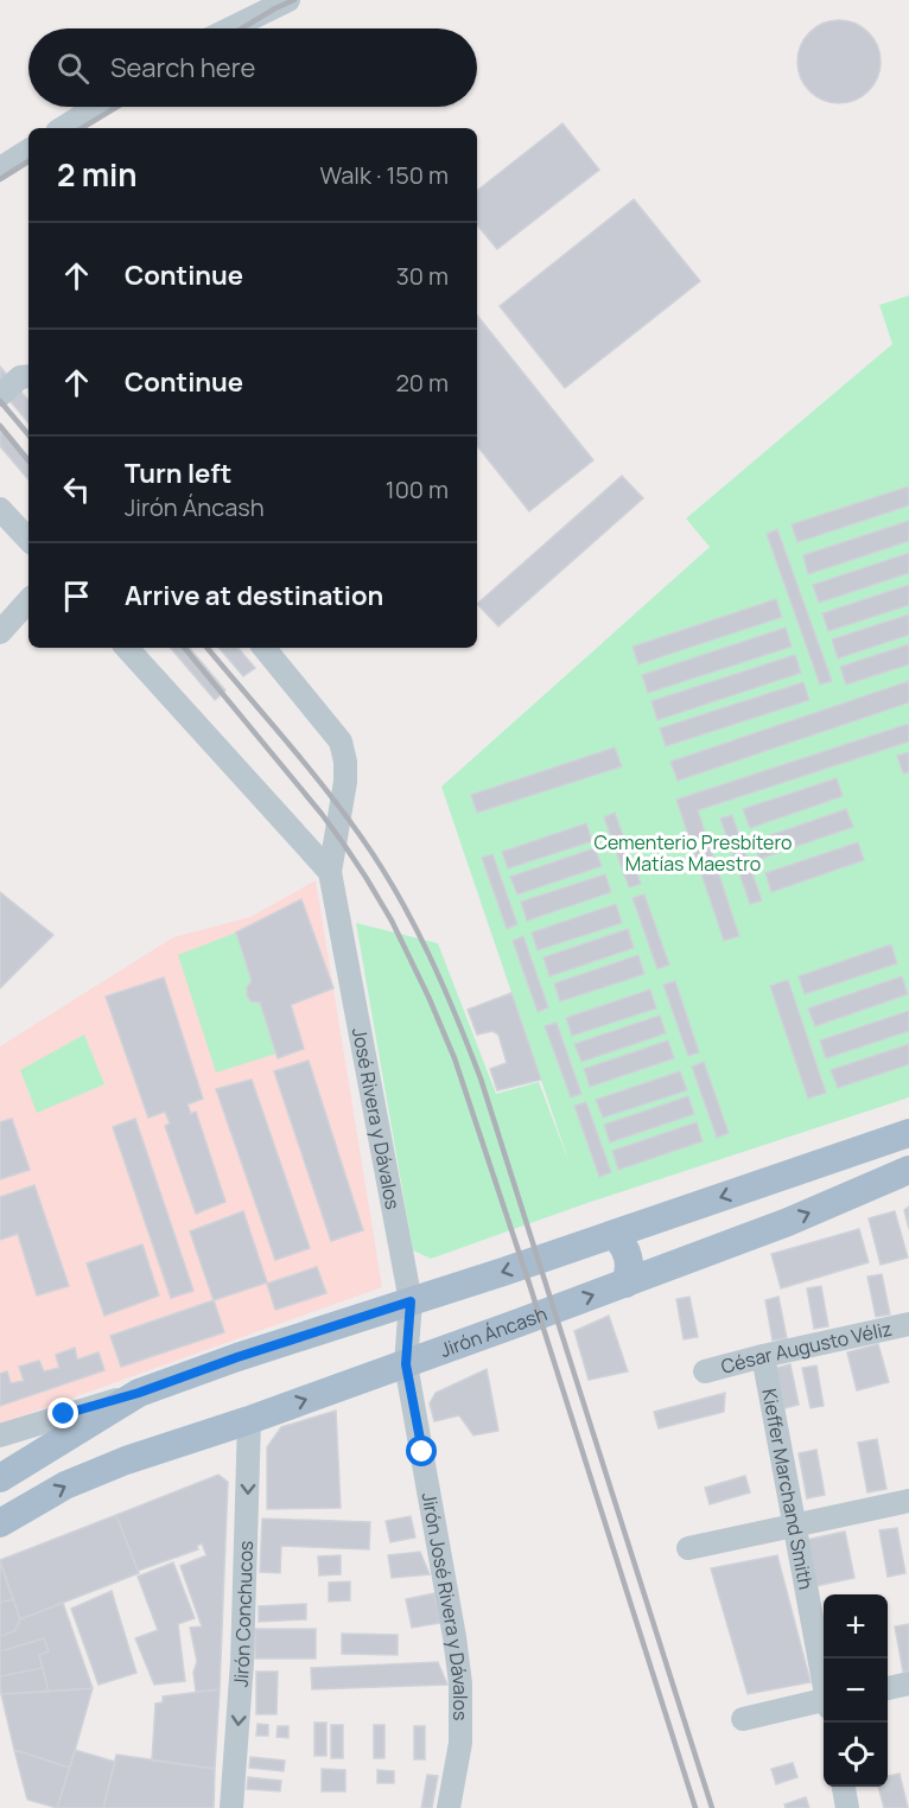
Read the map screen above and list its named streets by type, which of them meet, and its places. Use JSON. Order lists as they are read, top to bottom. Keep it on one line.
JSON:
{"streets":{"main road":["Jirón Áncash"],"street":["José Rivera y Dávalos","César Augusto Véliz","Kieffer Marchand Smith","Jirón José Rivera y Dávalos","Jirón Conchucos"]},"crossings":[["José Rivera y Dávalos","Jirón Áncash"],["José Rivera y Dávalos","Jirón José Rivera y Dávalos"],["Jirón Áncash","Jirón José Rivera y Dávalos"],["Jirón Áncash","Jirón Conchucos"],["César Augusto Véliz","Kieffer Marchand Smith"]],"one_way":["Jirón Conchucos"],"parks":["Cementerio Presbítero Matías Maestro"],"page":{"search":"Search here","heading":["2 min","Walk · 150 m"],"list":[["Continue","30 m"],["Continue","20 m"],["Turn left","Jirón Áncash","100 m"],"Arrive at destination"],"map_buttons":["+","−"]}}
